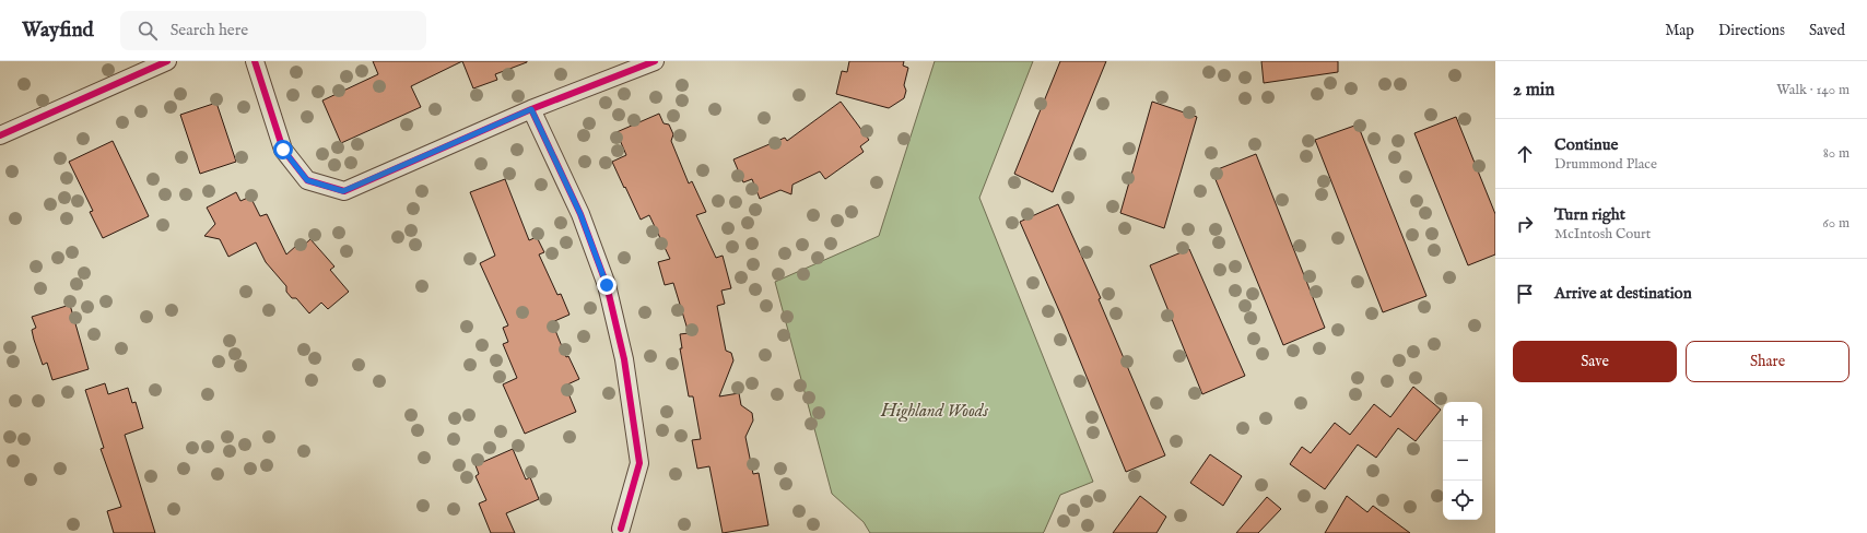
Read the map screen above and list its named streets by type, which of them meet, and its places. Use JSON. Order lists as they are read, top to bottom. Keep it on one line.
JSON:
{"parks":["Highland Woods"],"page":{"header":"Wayfind","search":"Search here","nav":["Map","Directions","Saved"],"heading":["2 min","Walk · 140 m"],"list":[["Continue","Drummond Place","80 m"],["Turn right","McIntosh Court","60 m"],"Arrive at destination"],"buttons":["Save","Share"],"map_buttons":["+","−"]}}
